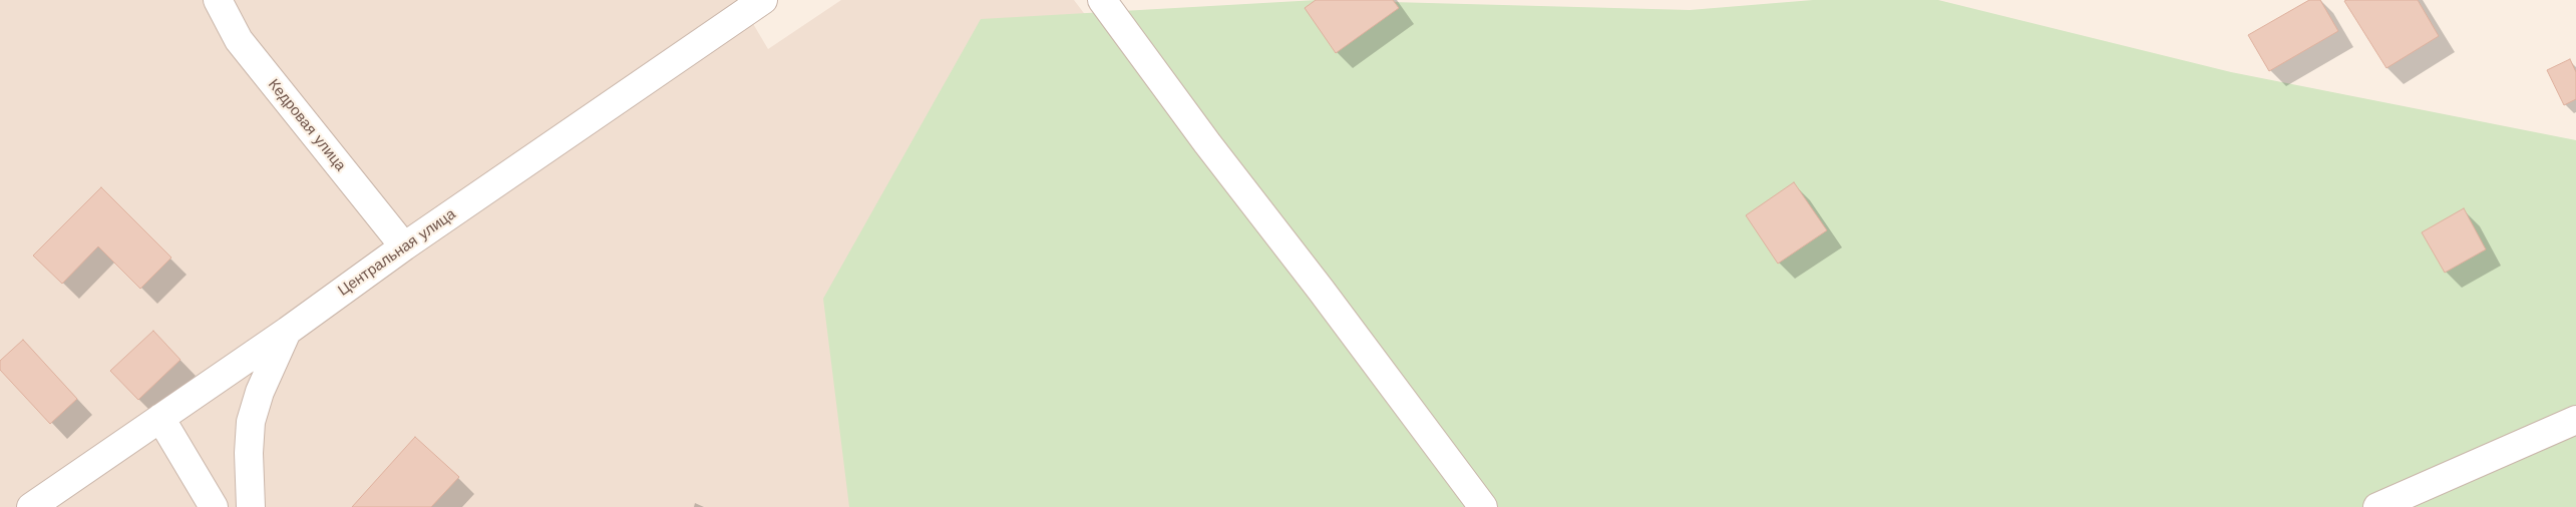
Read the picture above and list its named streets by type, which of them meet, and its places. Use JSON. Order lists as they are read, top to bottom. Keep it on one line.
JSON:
{"streets":{"street":["Кедровая улица","Центральная улица"]},"crossings":[["Кедровая улица","Центральная улица"]]}
